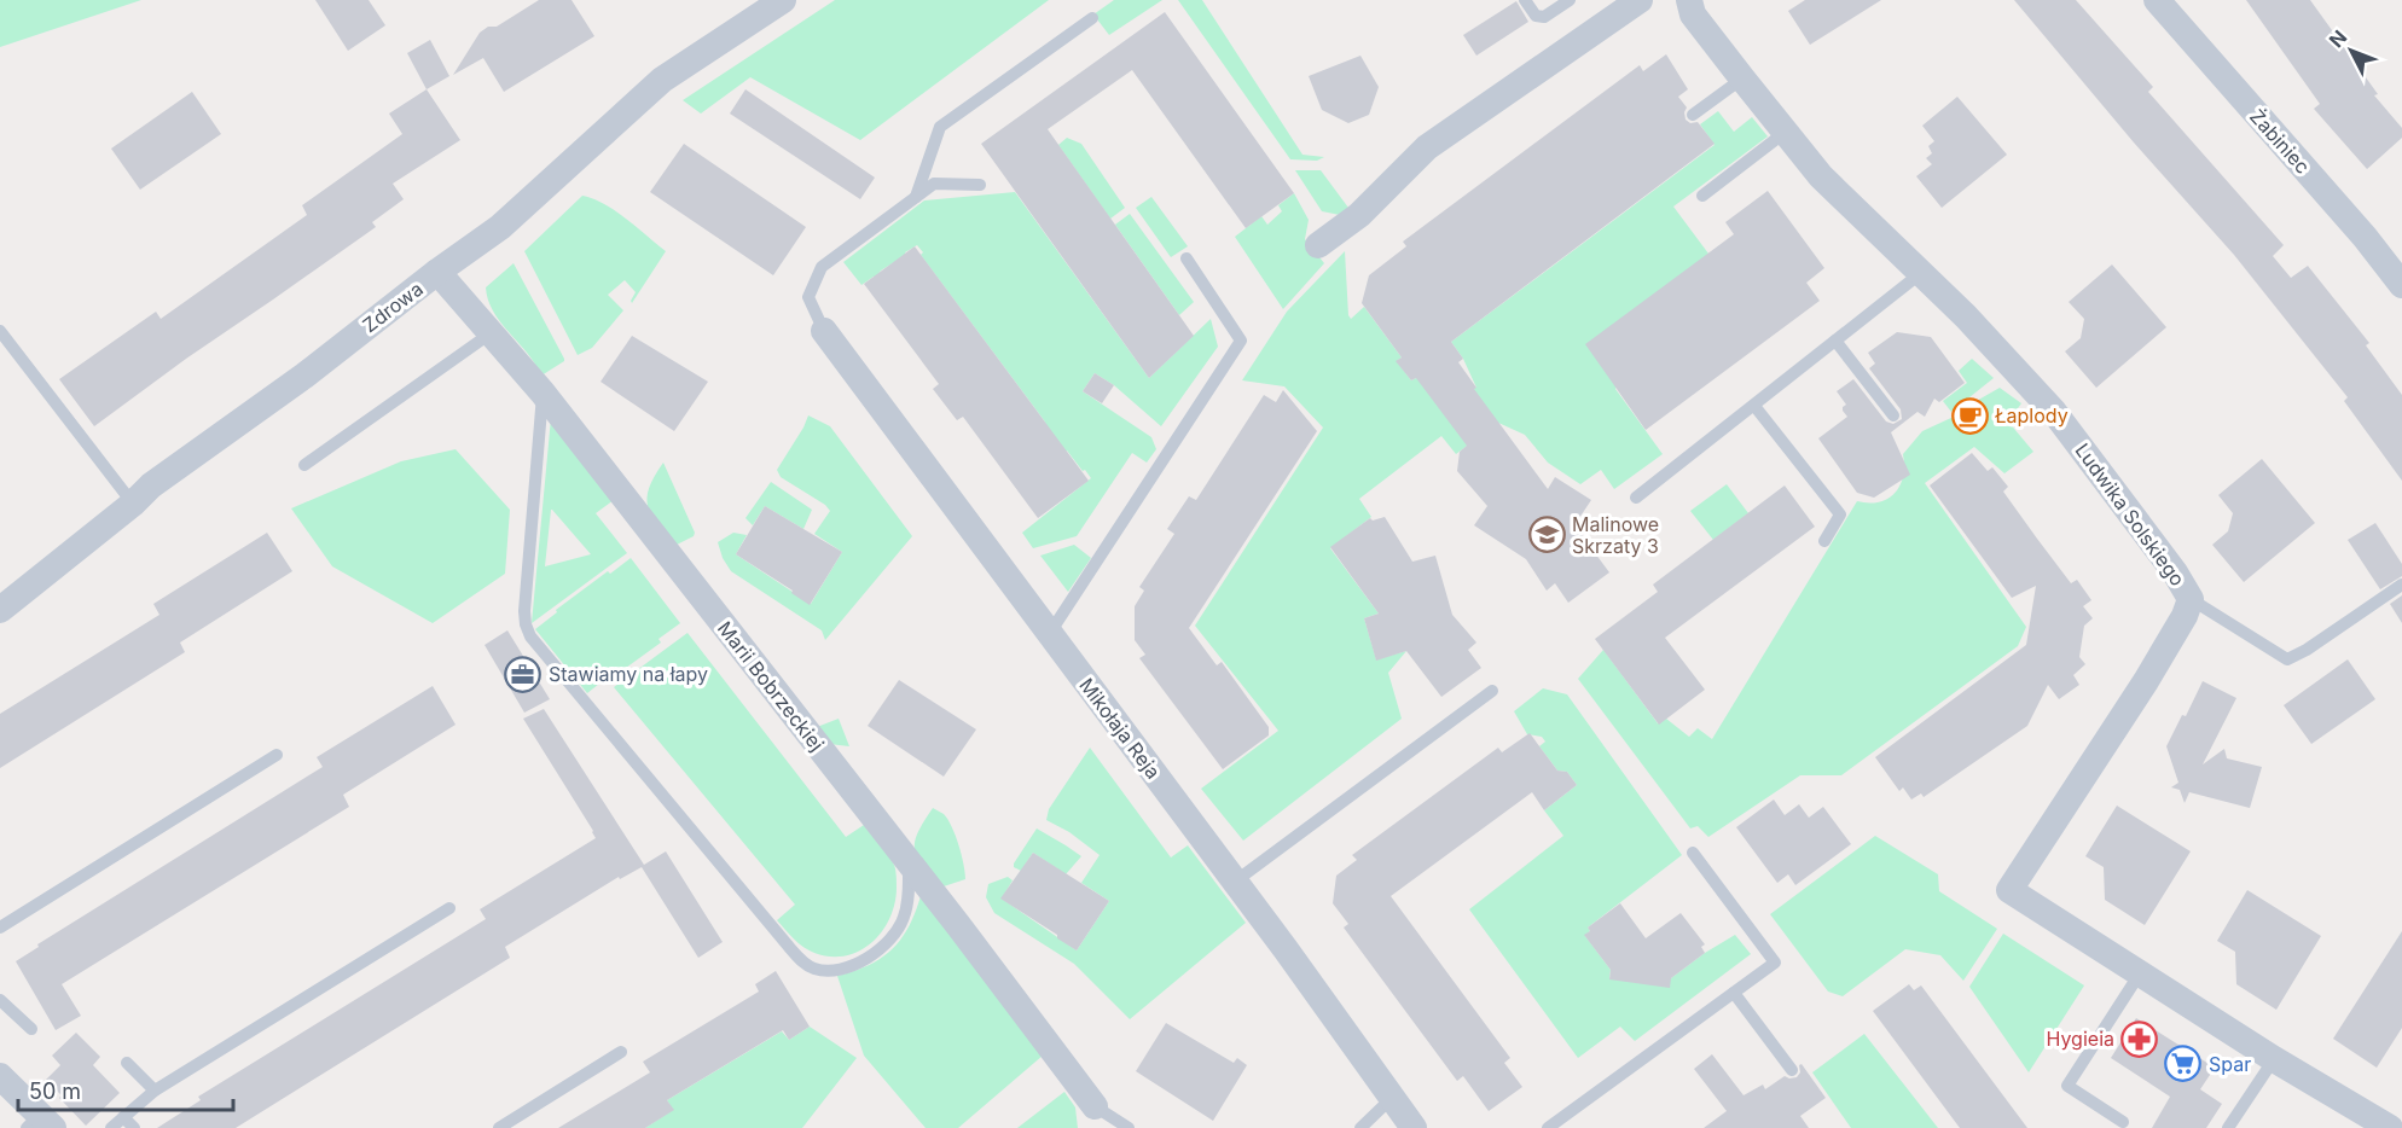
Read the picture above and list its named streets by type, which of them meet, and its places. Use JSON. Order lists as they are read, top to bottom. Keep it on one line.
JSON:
{"streets":{"street":["Żabiniec","Zdrowa","Ludwika Solskiego","Marii Bobrzeckiej","Mikołaja Reja"]},"crossings":[["Zdrowa","Marii Bobrzeckiej"]],"places":{"cafe":["Łaplody"],"school or university":["Malinowe Skrzaty 3"],"office":["Stawiamy na łapy"],"pharmacy":["Hygieia"],"supermarket":["Spar"]},"scale_bar":"50 m","north":"top left"}
